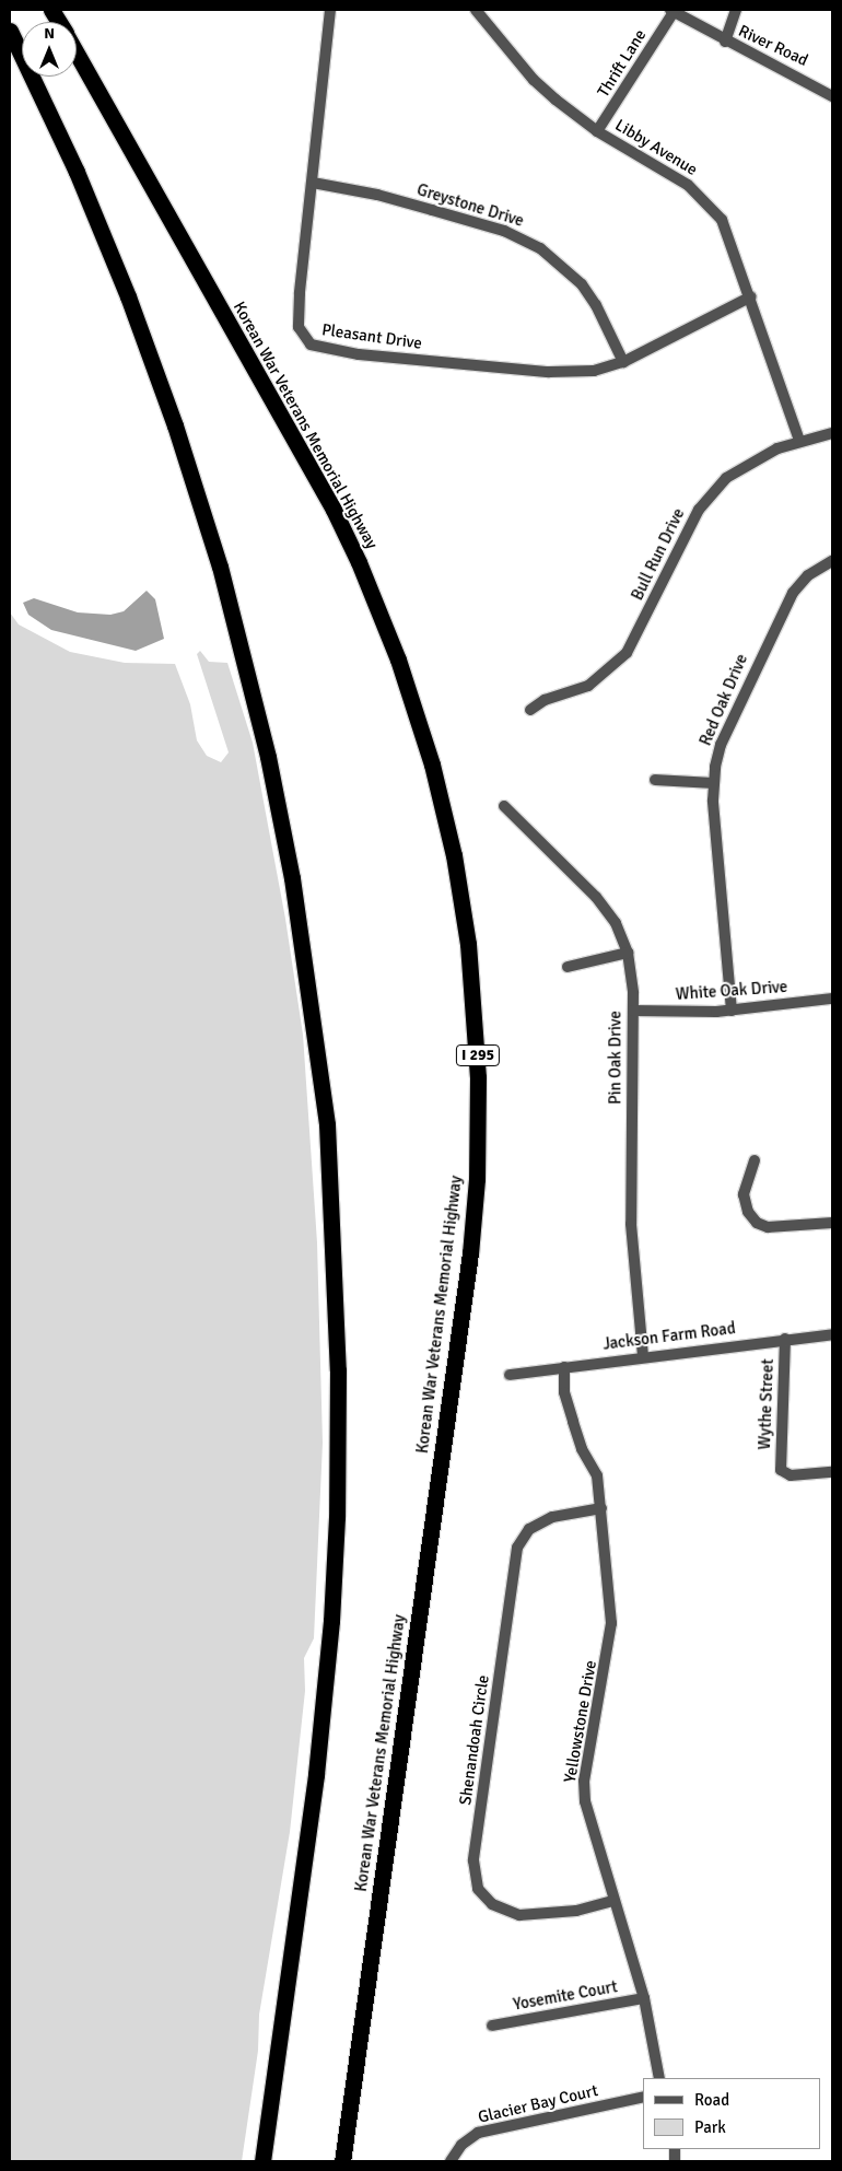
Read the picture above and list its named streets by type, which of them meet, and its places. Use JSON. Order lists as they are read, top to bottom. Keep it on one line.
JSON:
{"streets":{"highway":["Korean War Veterans Memorial Highway","I 295"],"street":["River Road","Thrift Lane","Libby Avenue","Greystone Drive","Pleasant Drive","Bull Run Drive","Red Oak Drive","White Oak Drive","Pin Oak Drive","Jackson Farm Road","Wythe Street","Yellowstone Drive","Shenandoah Circle","Yosemite Court","Glacier Bay Court"]},"crossings":[["River Road","Thrift Lane"],["Thrift Lane","Libby Avenue"],["Libby Avenue","Pleasant Drive"],["Libby Avenue","Bull Run Drive"],["Greystone Drive","Pleasant Drive"],["Red Oak Drive","White Oak Drive"],["White Oak Drive","Pin Oak Drive"],["Pin Oak Drive","Jackson Farm Road"],["Jackson Farm Road","Wythe Street"],["Jackson Farm Road","Yellowstone Drive"],["Yellowstone Drive","Shenandoah Circle"],["Yellowstone Drive","Yosemite Court"]],"legend":["Road","Park"],"north":"top"}
